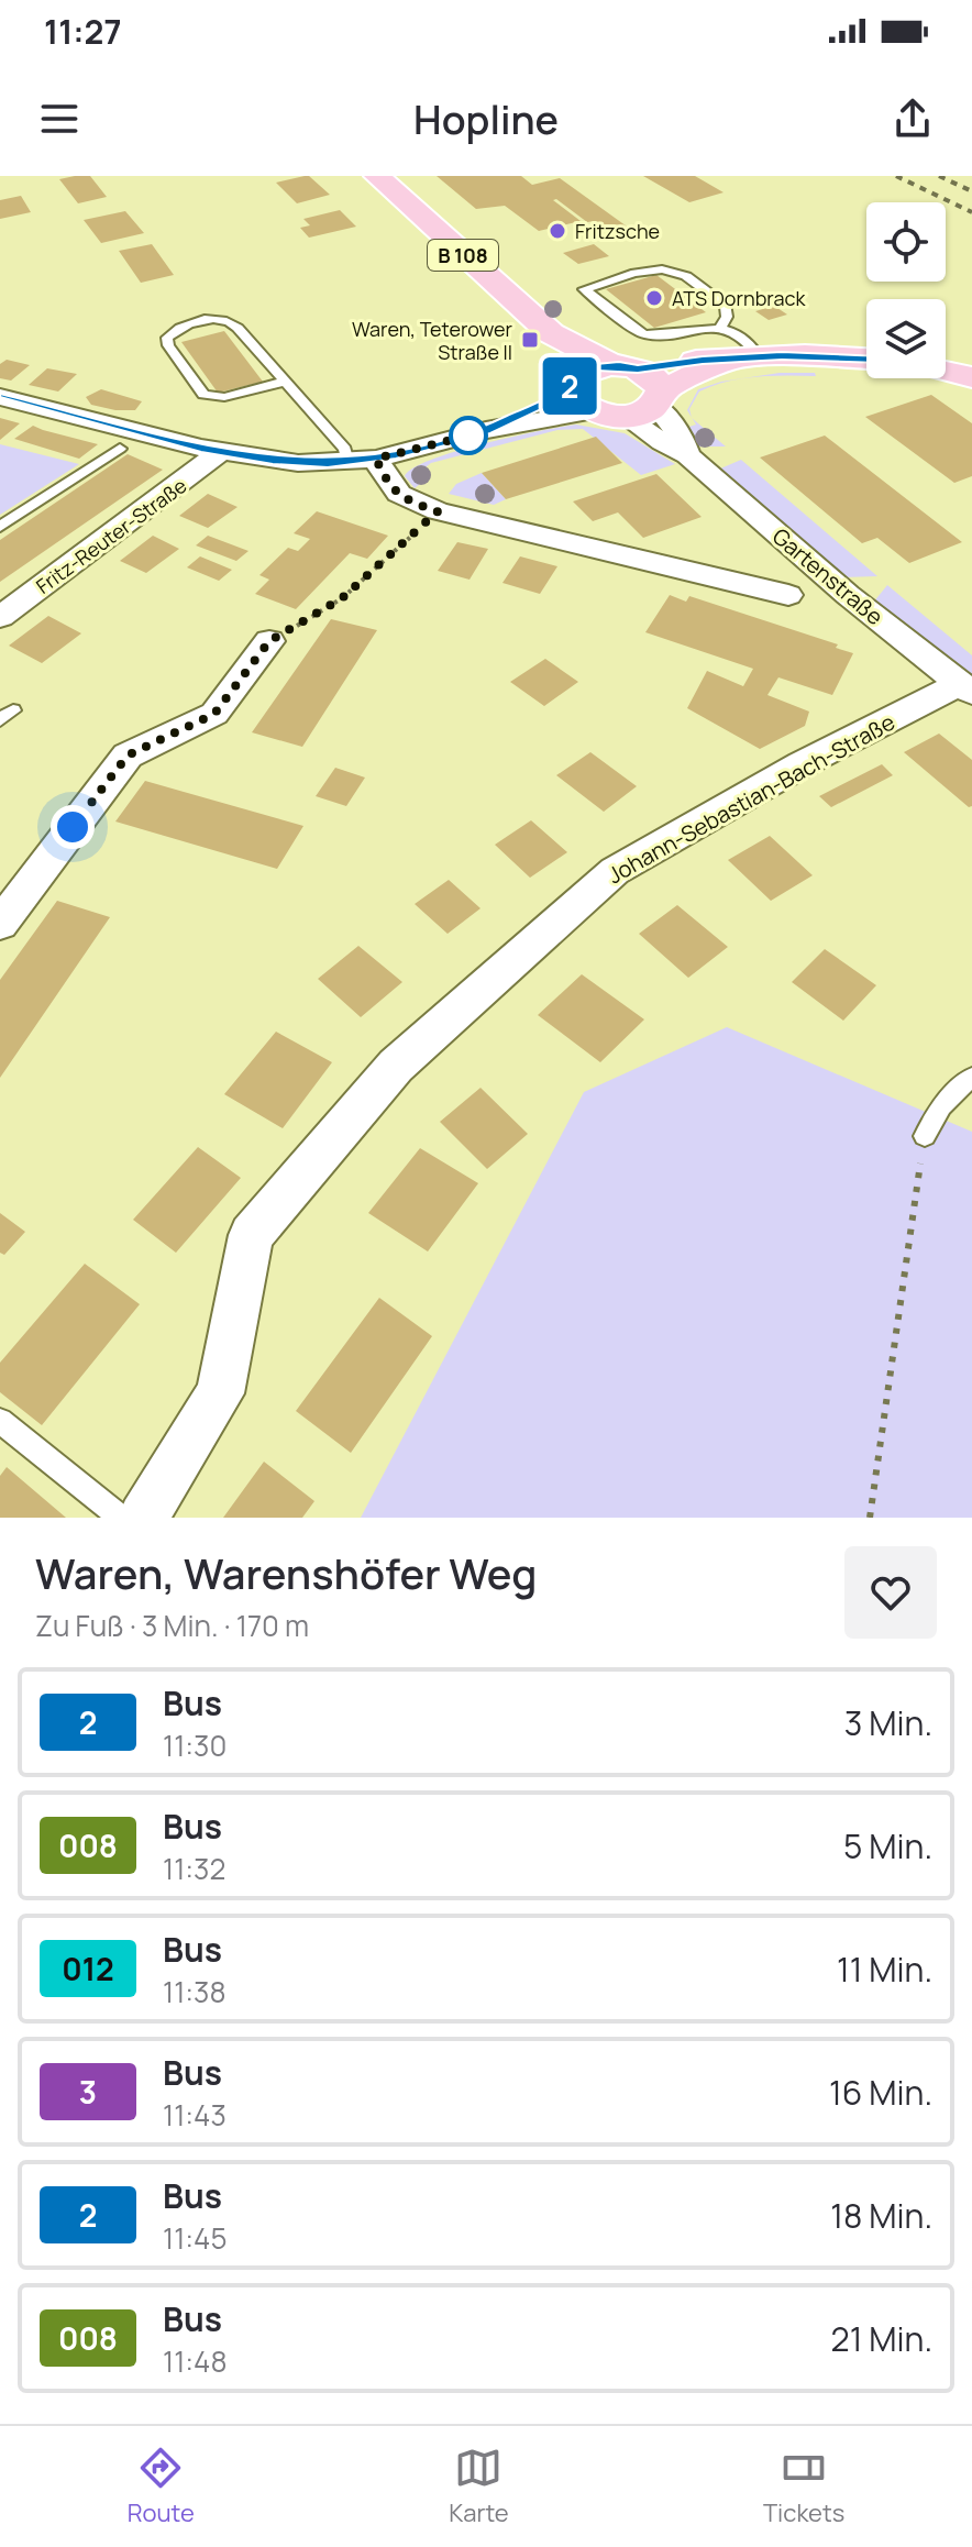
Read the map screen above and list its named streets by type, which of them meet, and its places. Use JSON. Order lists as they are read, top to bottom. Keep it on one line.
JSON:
{"streets":{"main road":["B 108"],"street":["Fritz-Reuter-Straße","Gartenstraße","Johann-Sebastian-Bach-Straße"]},"crossings":[["B 108","Gartenstraße"],["Gartenstraße","Johann-Sebastian-Bach-Straße"]],"places":{"other":["Fritzsche","ATS Dornbrack"],"transit":["Waren, Teterower Straße II"]},"lines":["bus line 2"],"page":{"status":"11:27","header":"Hopline","on_map":"2","heading":["Waren, Warenshöfer Weg","Zu Fuß · 3 Min. · 170 m"],"list":[{"mark":"2","name":"Bus","note":"11:30","value":"3 Min."},{"mark":"008","name":"Bus","note":"11:32","value":"5 Min."},{"mark":"012","name":"Bus","note":"11:38","value":"11 Min."},{"mark":"3","name":"Bus","note":"11:43","value":"16 Min."},{"mark":"2","name":"Bus","note":"11:45","value":"18 Min."},{"mark":"008","name":"Bus","note":"11:48","value":"21 Min."}],"tabs":["Route","Karte","Tickets"]}}
